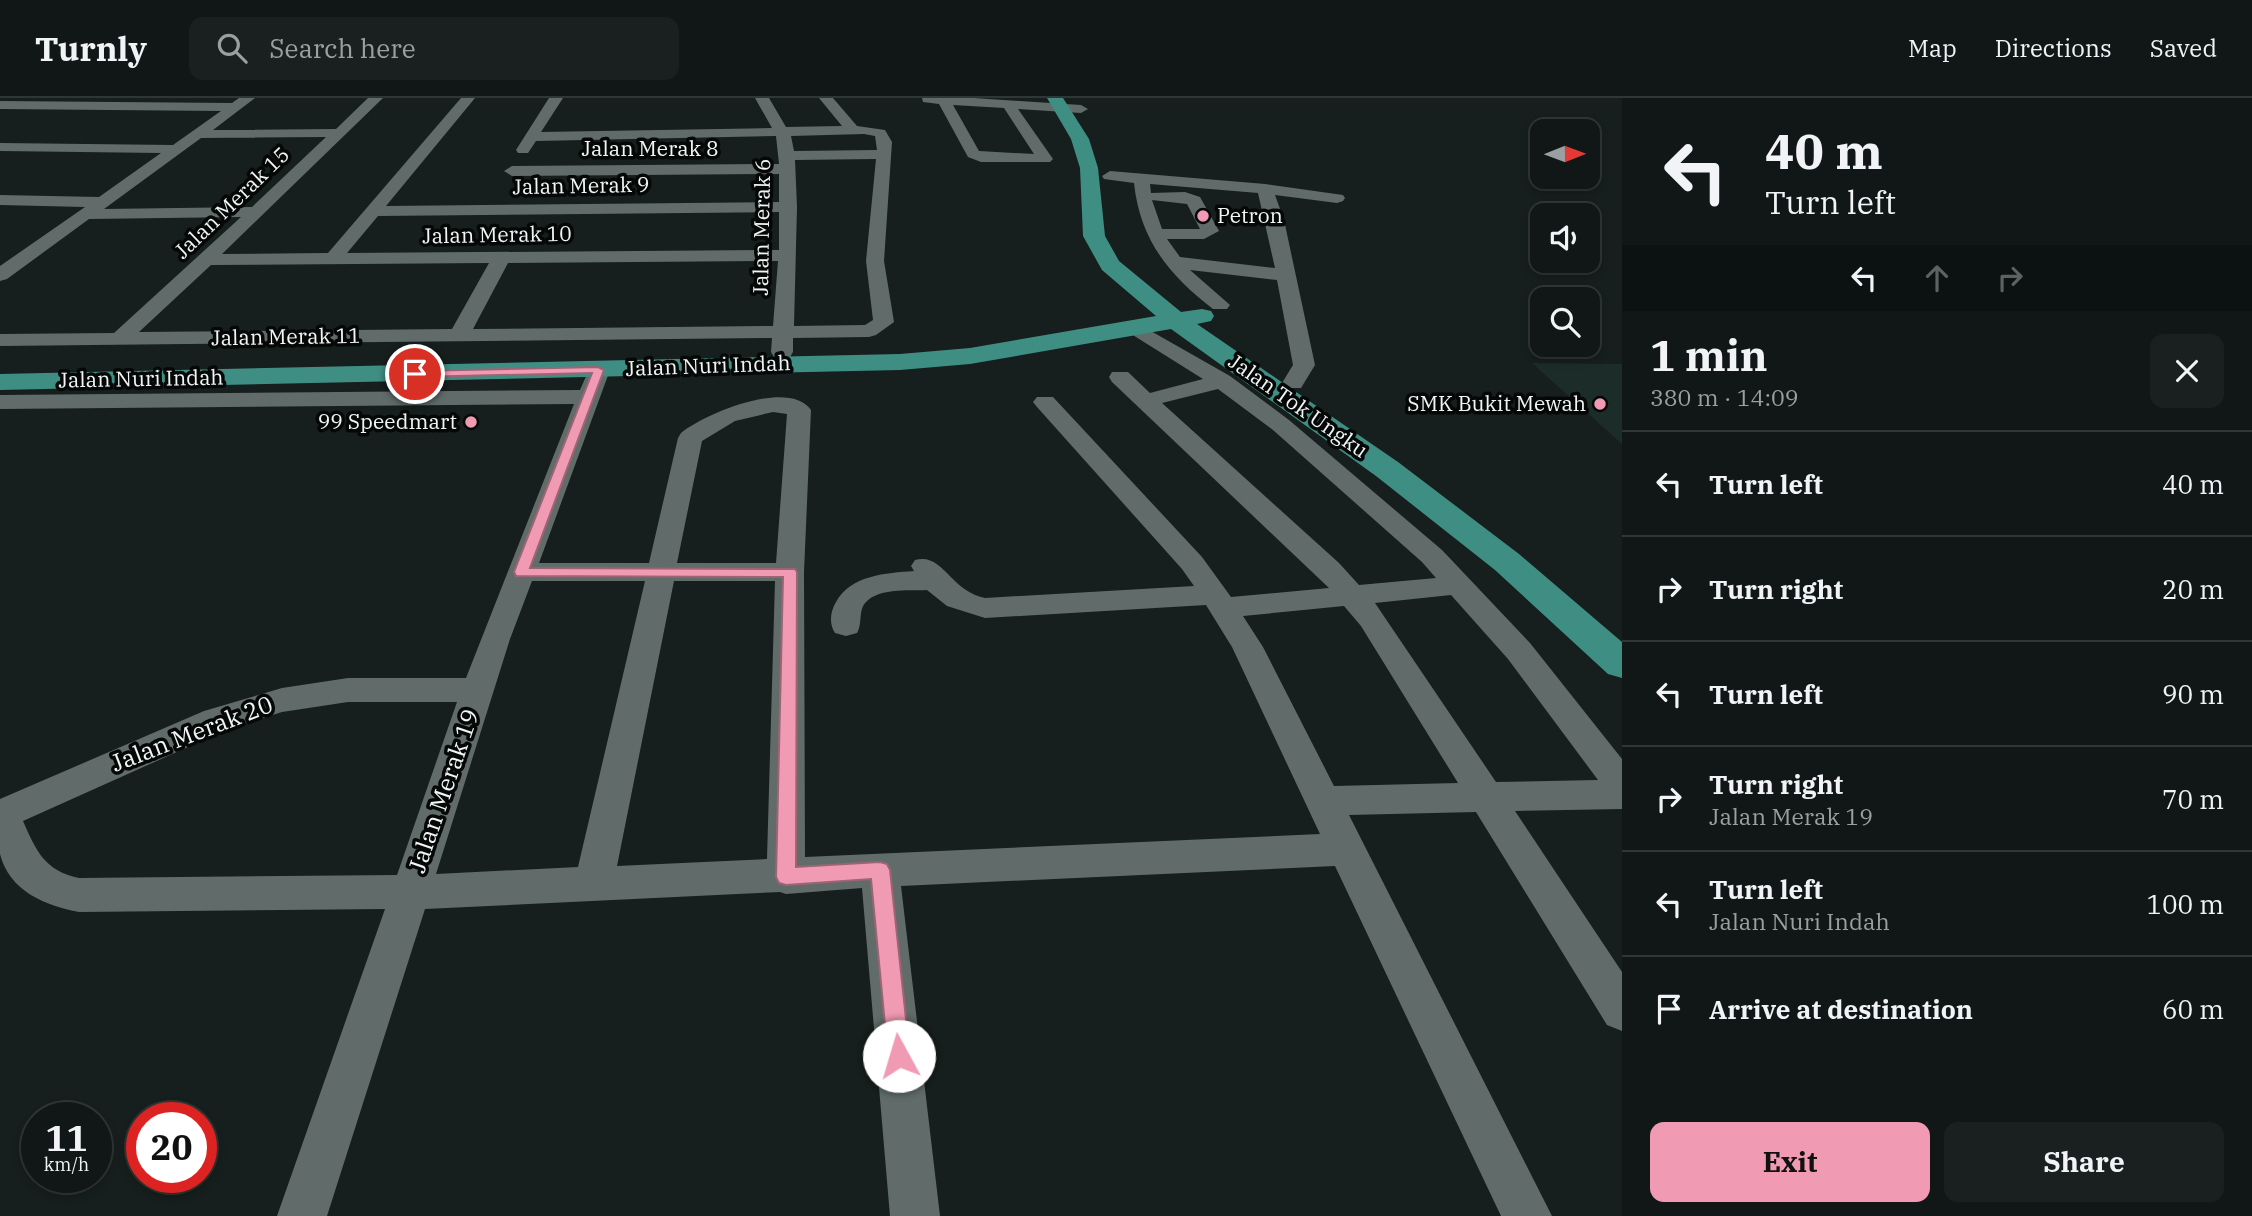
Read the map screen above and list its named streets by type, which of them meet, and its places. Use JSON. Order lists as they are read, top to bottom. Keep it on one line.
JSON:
{"streets":{"main road":["Jalan Nuri Indah","Jalan Tok Ungku"],"street":["Jalan Merak 8","Jalan Merak 9","Jalan Merak 15","Jalan Merak 6","Jalan Merak 10","Jalan Merak 11","Jalan Merak 20","Jalan Merak 19"]},"crossings":[["Jalan Merak 8","Jalan Merak 6"],["Jalan Merak 8","Jalan Merak 11"],["Jalan Merak 9","Jalan Merak 6"],["Jalan Merak 15","Jalan Merak 10"],["Jalan Merak 15","Jalan Merak 11"],["Jalan Merak 6","Jalan Merak 10"],["Jalan Merak 6","Jalan Merak 11"],["Jalan Merak 6","Jalan Nuri Indah"],["Jalan Merak 11","Jalan Nuri Indah"],["Jalan Nuri Indah","Jalan Tok Ungku"],["Jalan Nuri Indah","Jalan Merak 19"],["Jalan Merak 20","Jalan Merak 19"]],"places":["Petron","SMK Bukit Mewah","99 Speedmart"],"north":"right","page":{"header":"Turnly","search":"Search here","nav":["Map","Directions","Saved"],"turn":["40 m","Turn left"],"heading":["1 min","380 m · 14:09"],"list":[{"name":"Turn left","value":"40 m"},{"name":"Turn right","value":"20 m"},{"name":"Turn left","value":"90 m"},{"name":"Turn right","note":"Jalan Merak 19","value":"70 m"},{"name":"Turn left","note":"Jalan Nuri Indah","value":"100 m"},{"name":"Arrive at destination","value":"60 m"}],"speed":"11 km/h","limit":"20","buttons":["Exit","Share"]}}
